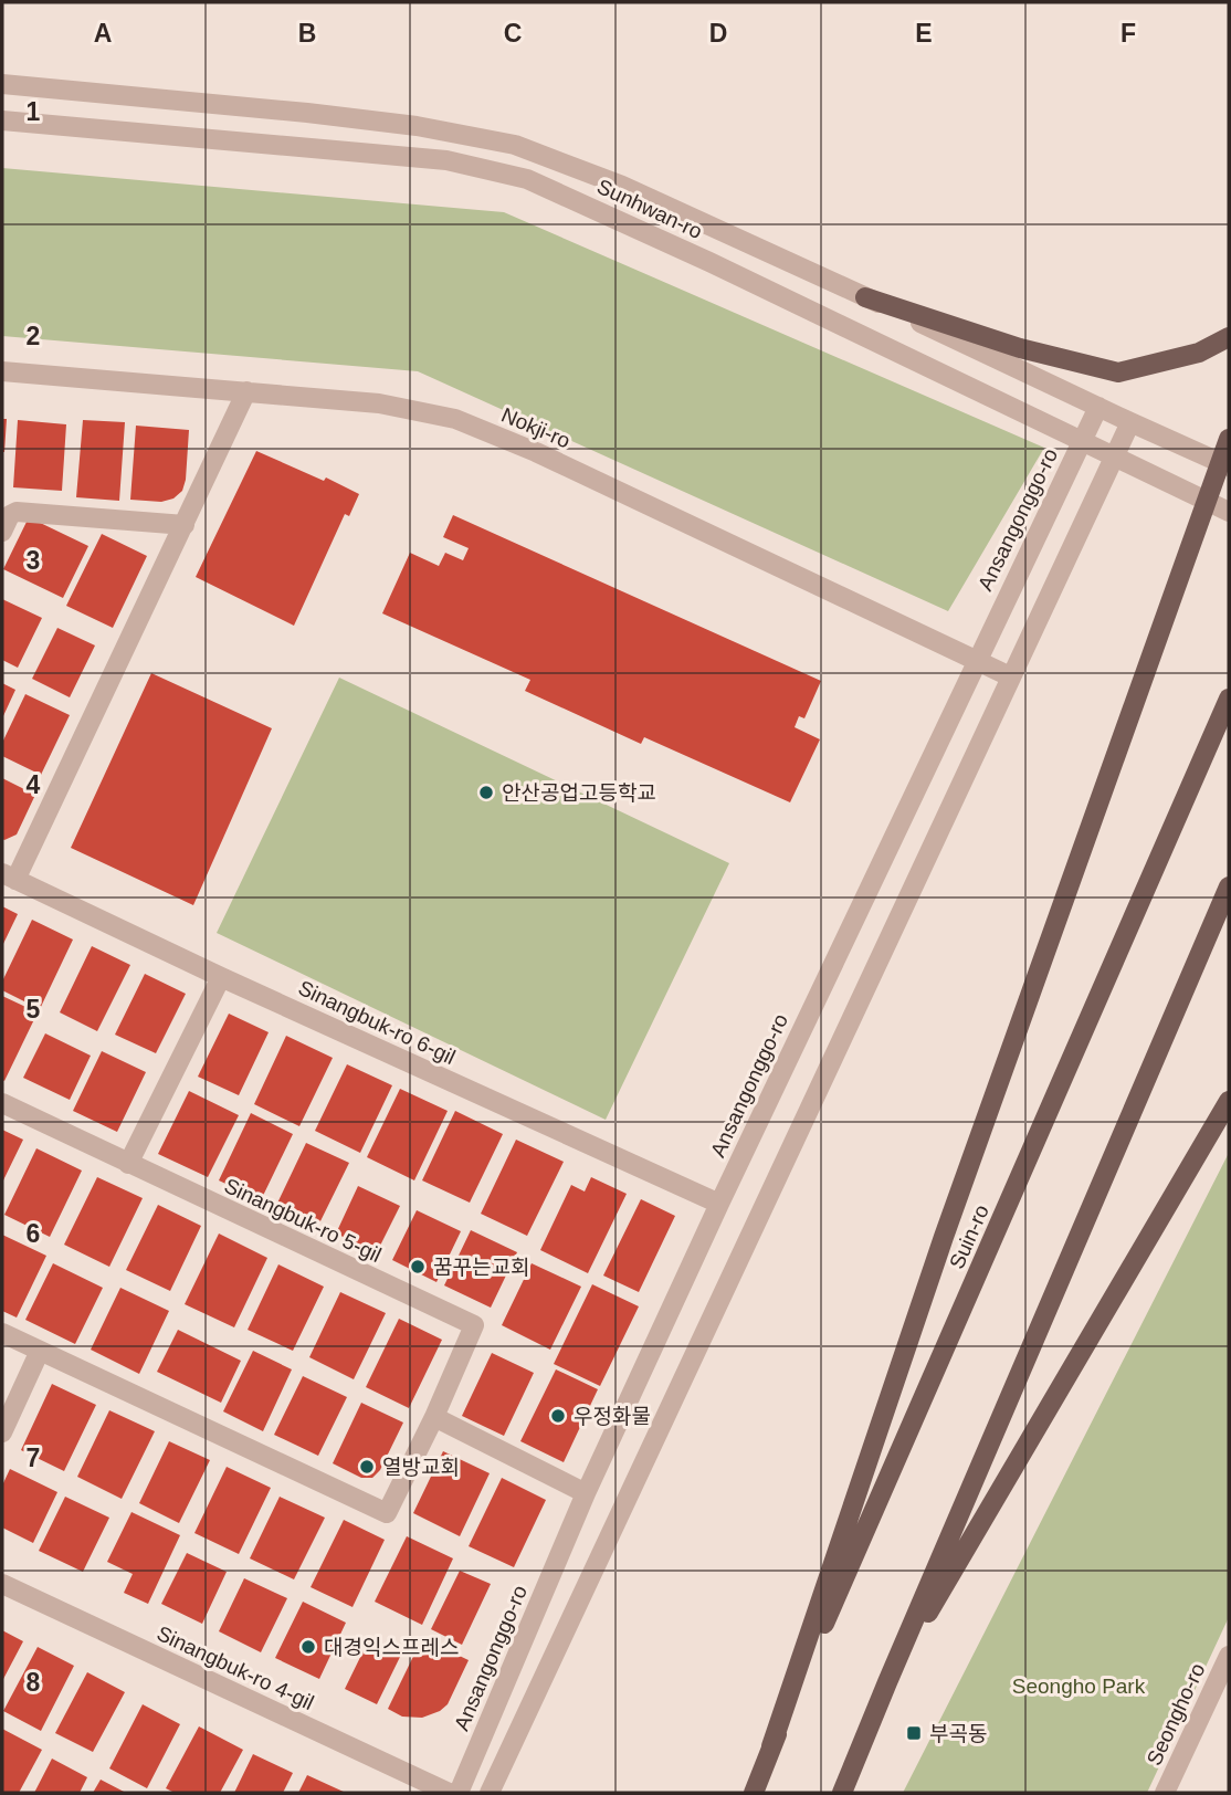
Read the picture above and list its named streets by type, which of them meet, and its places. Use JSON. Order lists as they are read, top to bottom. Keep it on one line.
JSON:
{"streets":{"main road":["Suin-ro"],"street":["Sunhwan-ro","Nokji-ro","Ansangonggo-ro","Sinangbuk-ro 6-gil","Sinangbuk-ro 5-gil","Sinangbuk-ro 4-gil","Seongho-ro"]},"crossings":[["Sunhwan-ro","Ansangonggo-ro"],["Nokji-ro","Ansangonggo-ro"],["Nokji-ro","Sinangbuk-ro 6-gil"],["Ansangonggo-ro","Sinangbuk-ro 6-gil"]],"parks":["Seongho Park"],"places":{"other":["안산공업고등학교","꿈꾸는교회","우정화물","열방교회","대경익스프레스"],"transit":["부곡동"]},"grid":{"columns":["A","B","C","D","E","F"],"rows":["1","2","3","4","5","6","7","8"]}}
